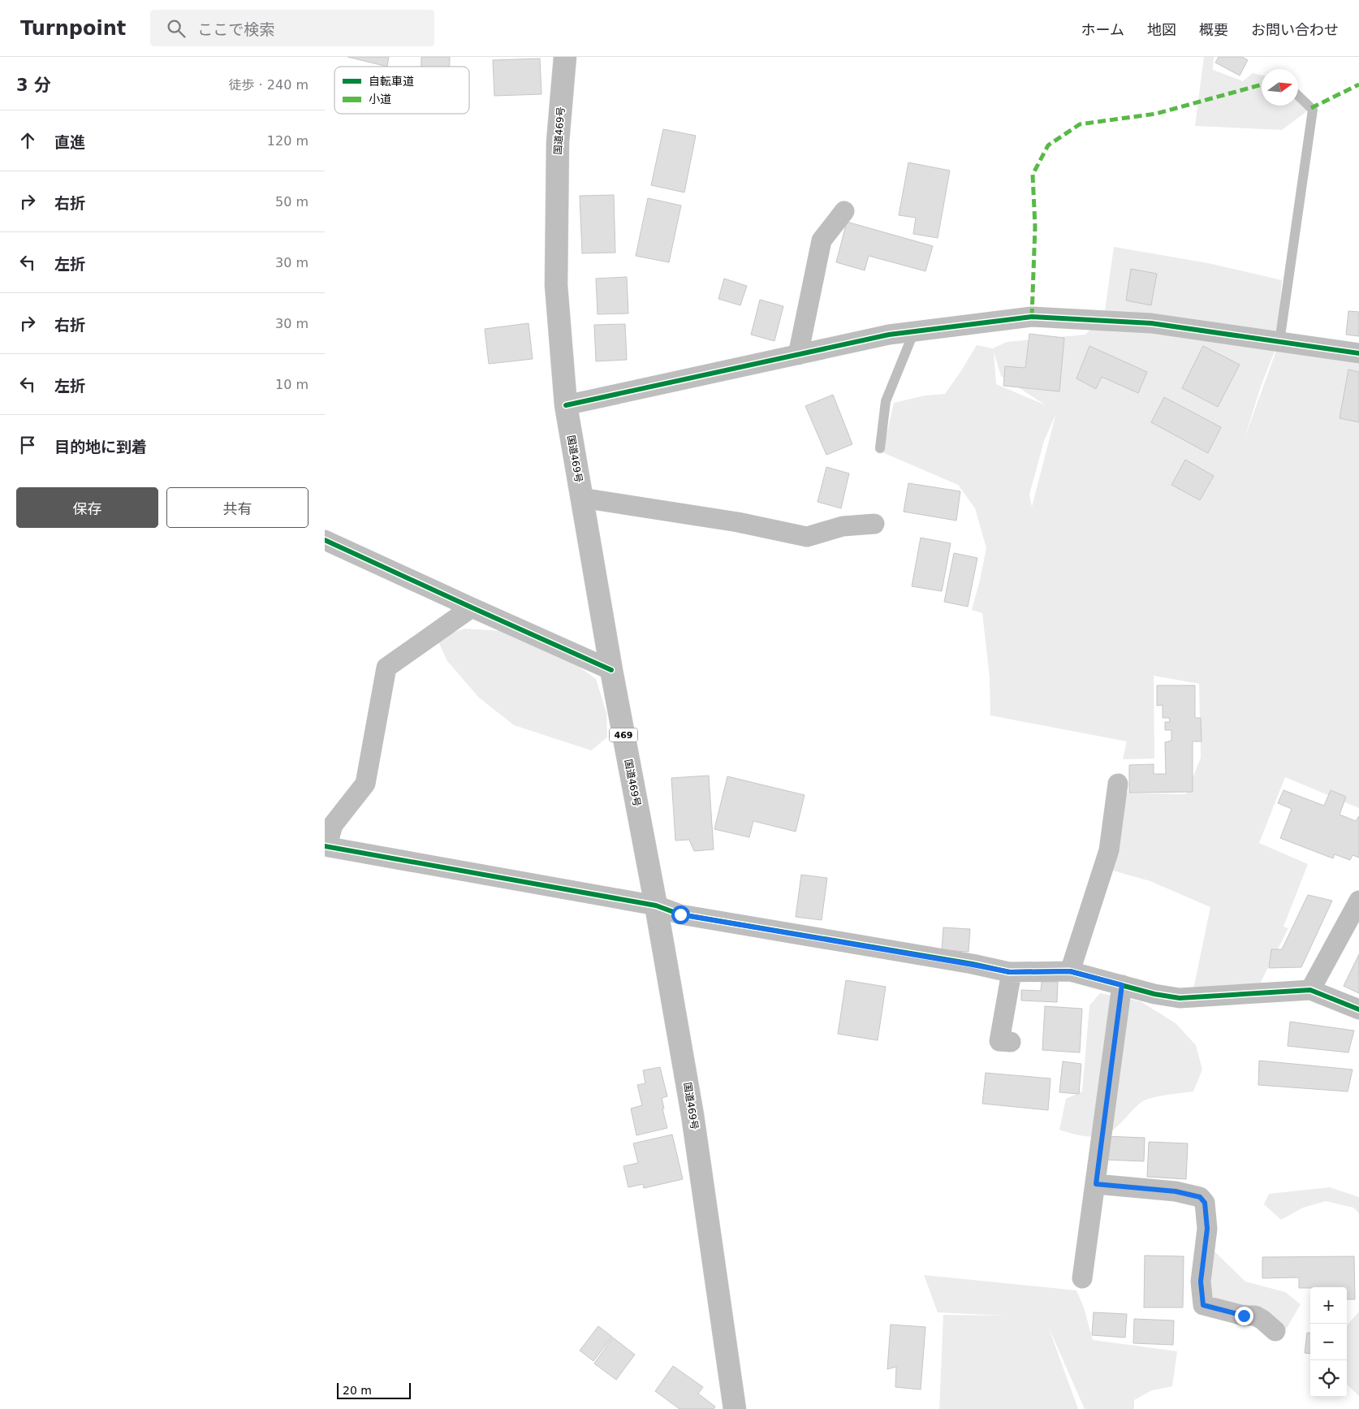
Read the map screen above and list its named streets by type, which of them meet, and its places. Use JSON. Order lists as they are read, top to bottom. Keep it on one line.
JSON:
{"streets":{"highway":["国道469号","469"]},"legend":["自転車道","小道"],"scale_bar":"20 m","north":"right","page":{"header":"Turnpoint","search":"ここで検索","nav":["ホーム","地図","概要","お問い合わせ"],"heading":["3 分","徒歩 · 240 m"],"list":[["直進","120 m"],["右折","50 m"],["左折","30 m"],["右折","30 m"],["左折","10 m"],"目的地に到着"],"buttons":["保存","共有"],"map_buttons":["+","−"],"scale":"20 m"}}
